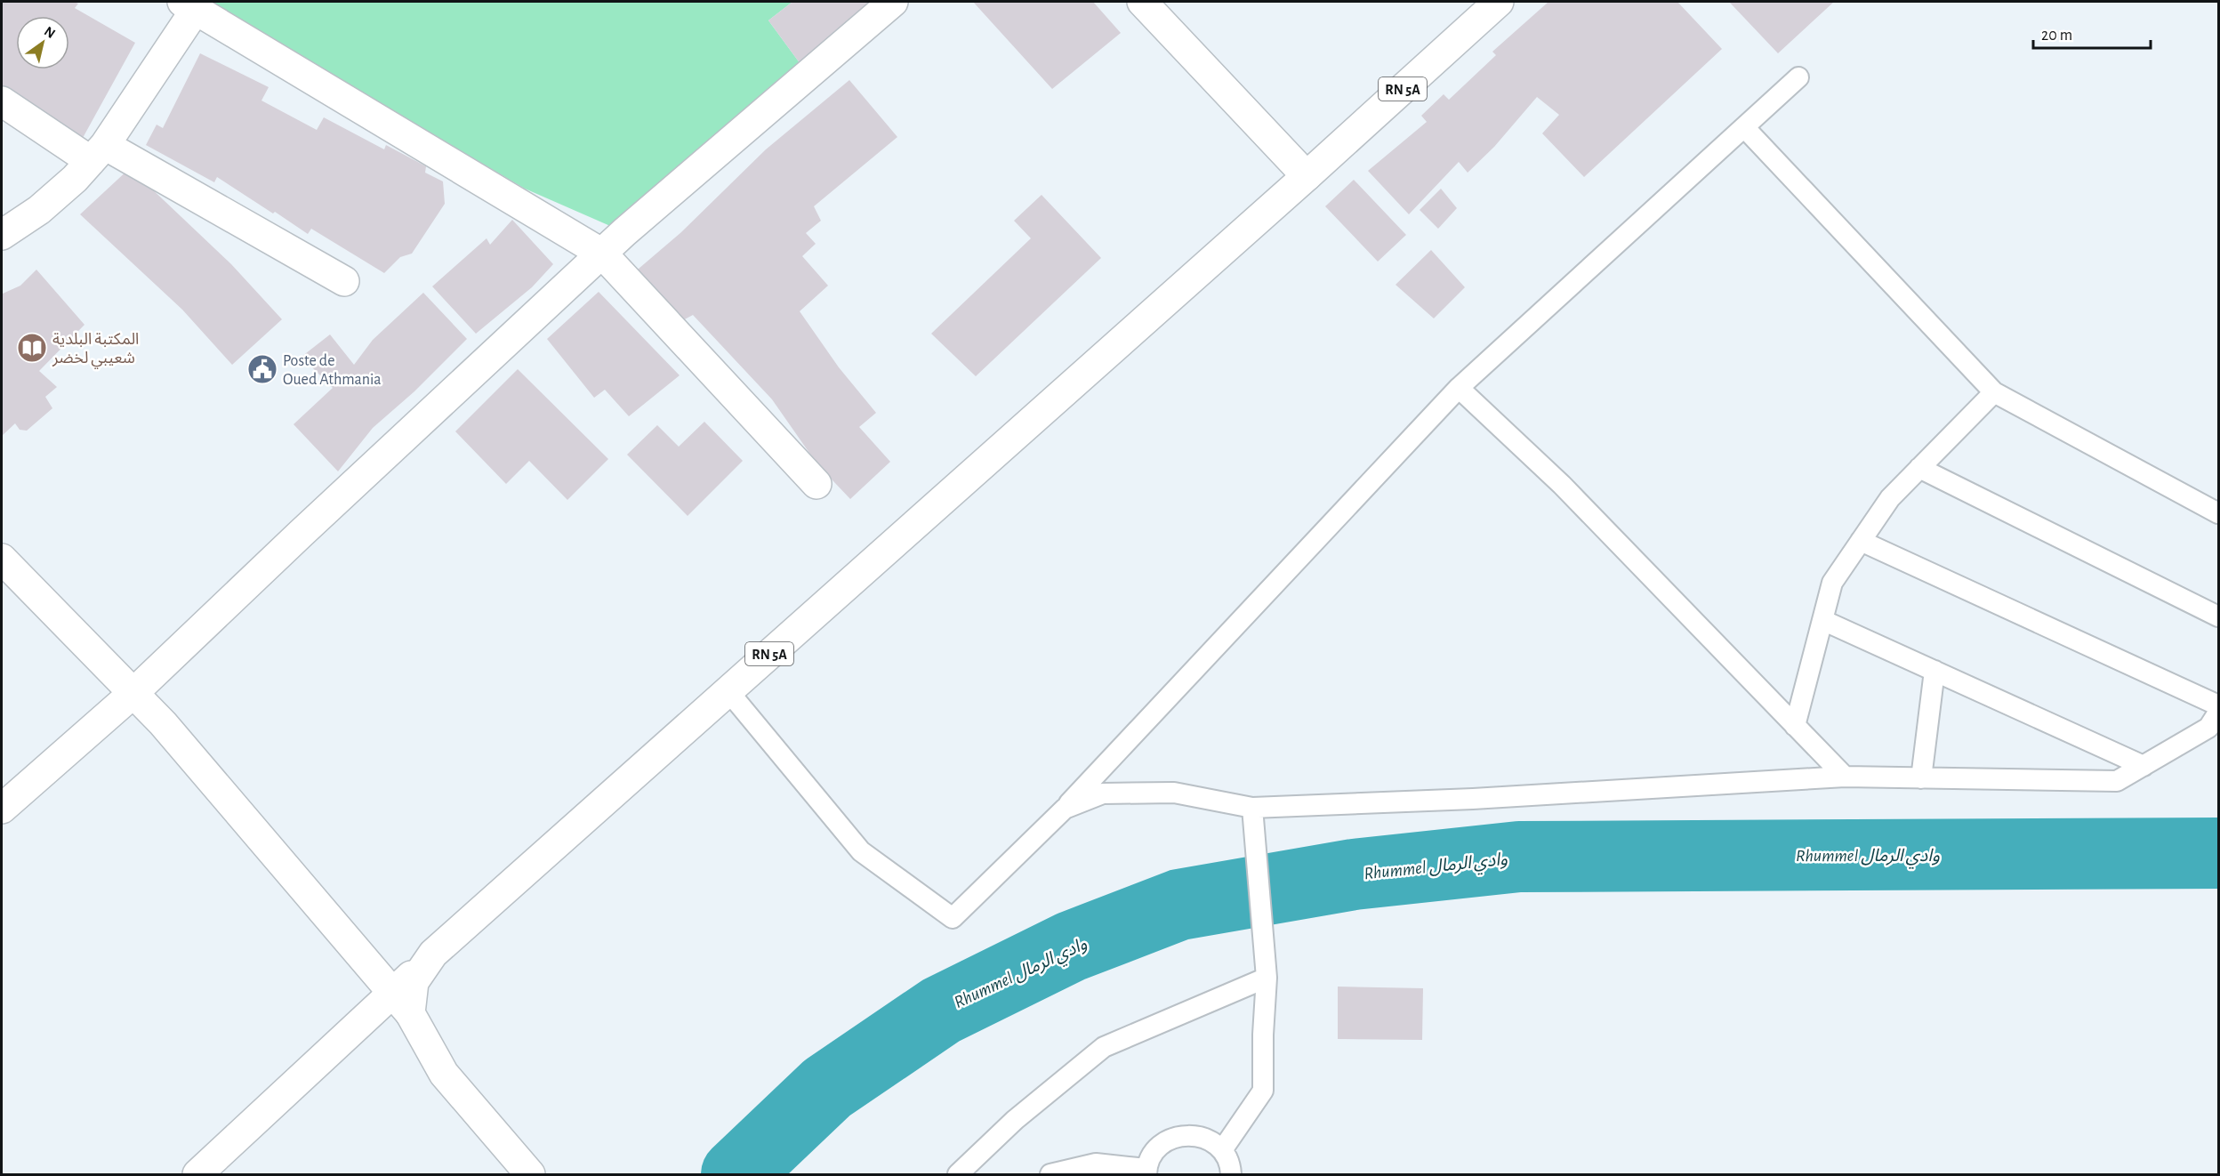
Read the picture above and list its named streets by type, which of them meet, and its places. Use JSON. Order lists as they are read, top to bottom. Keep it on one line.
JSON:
{"streets":{"street":["RN 5A"]},"water":["Rhummel وادي الرمال"],"places":{"library":["المكتبة البلدية شعيبي لخضر"],"public building":["Poste de Oued Athmania"]},"scale_bar":"20 m","north":"top right"}
